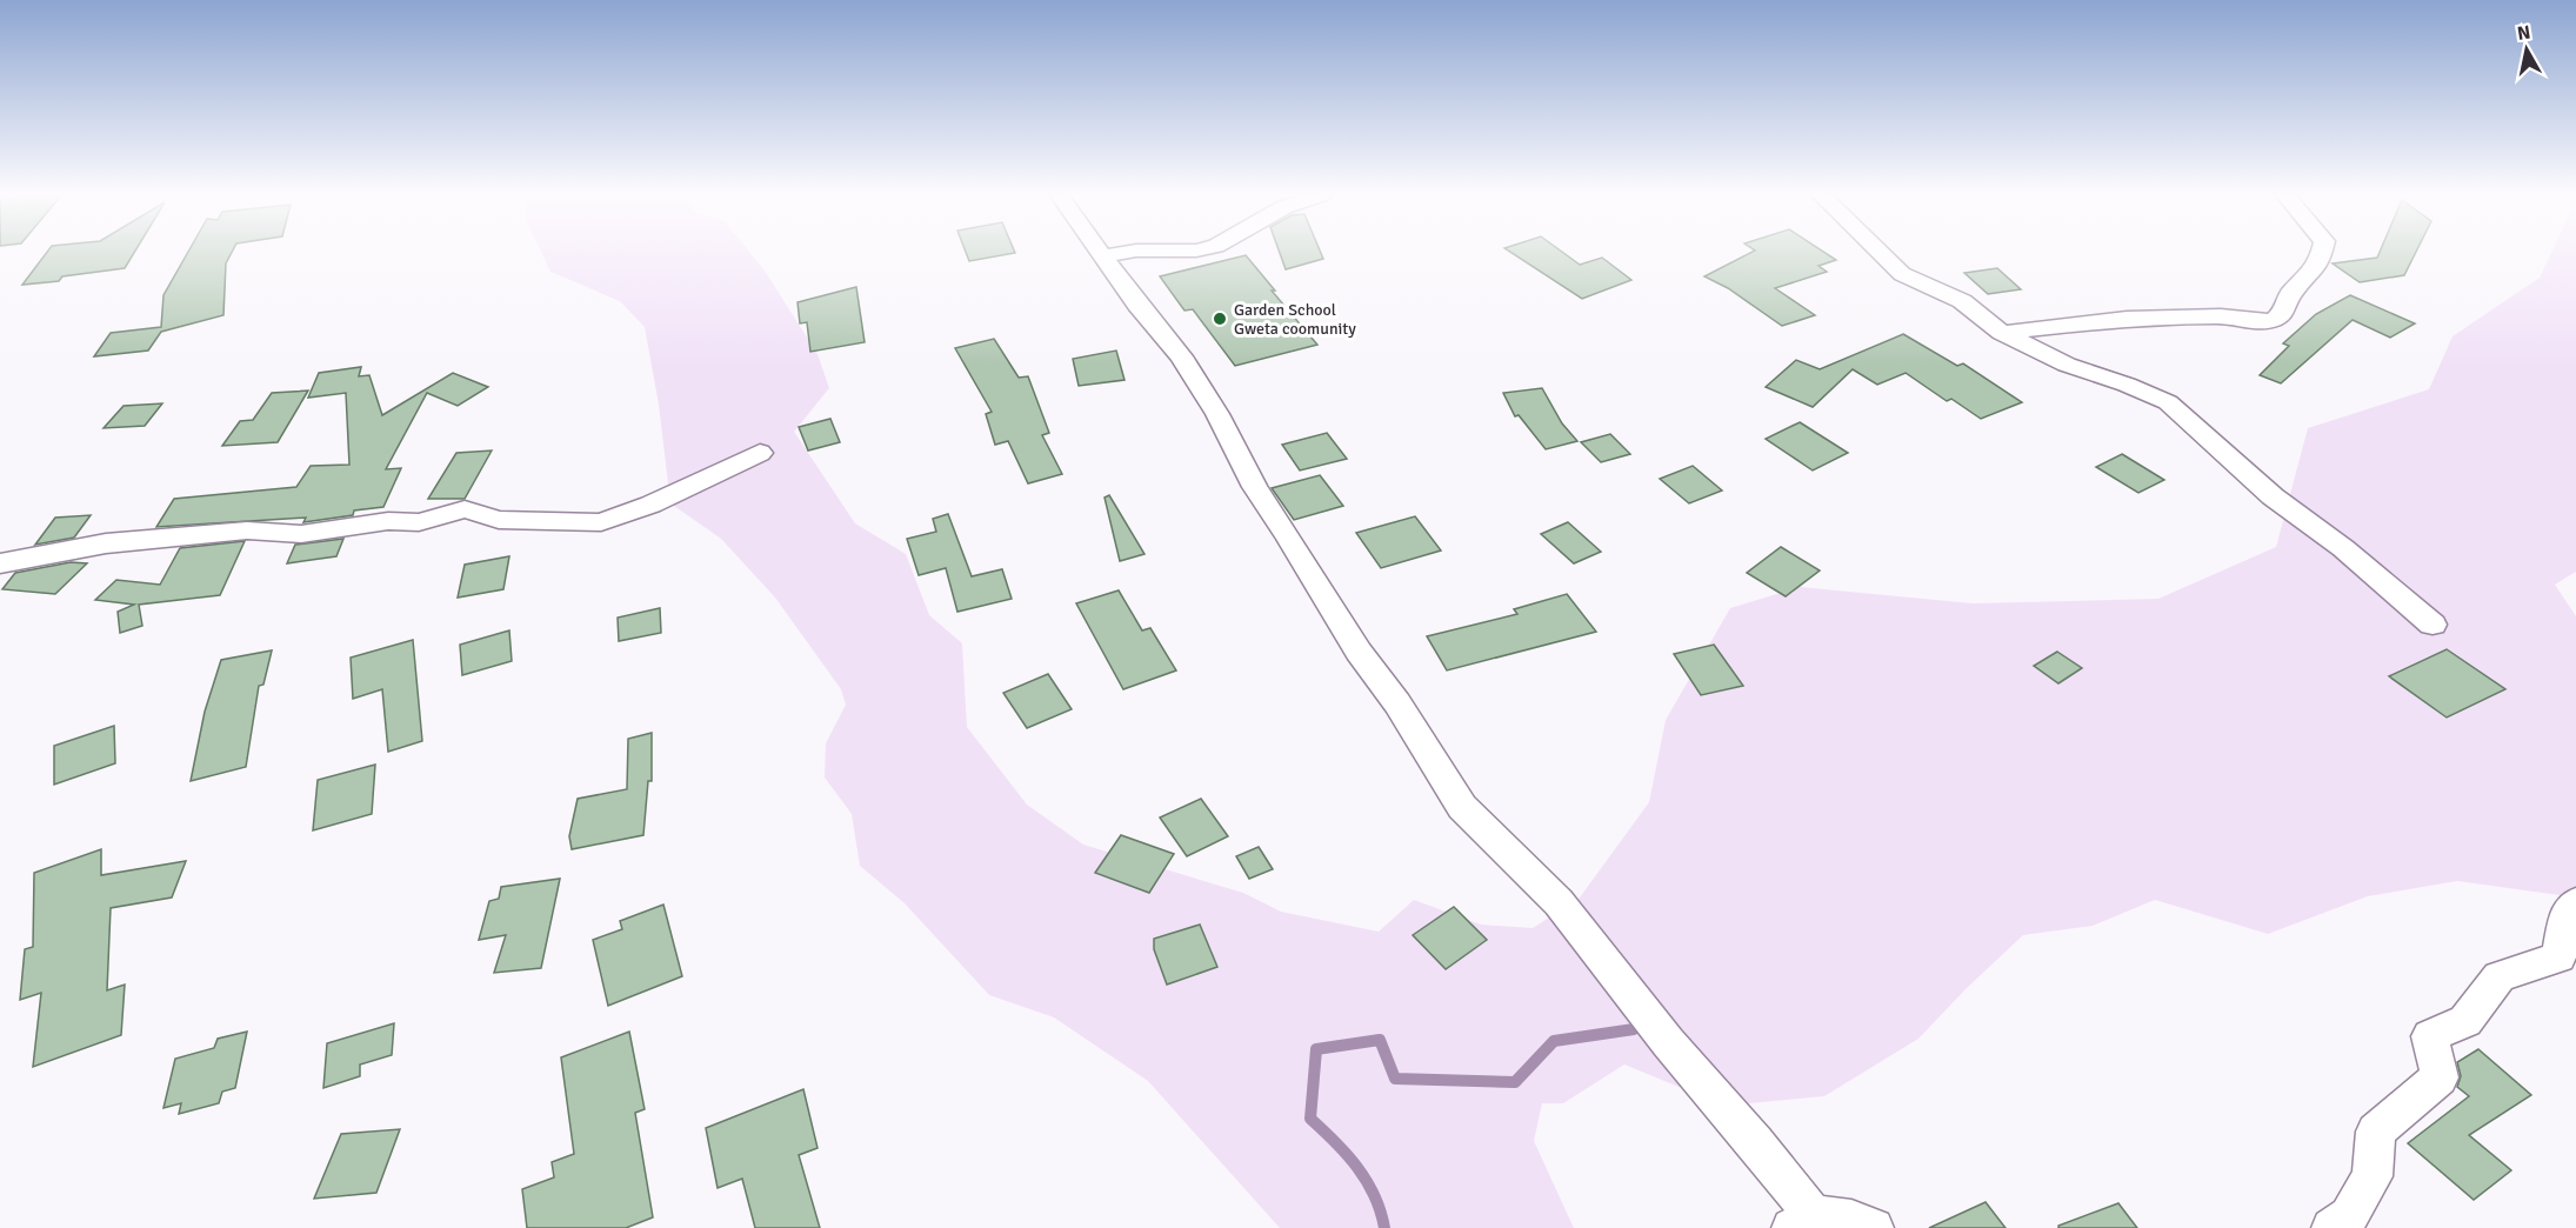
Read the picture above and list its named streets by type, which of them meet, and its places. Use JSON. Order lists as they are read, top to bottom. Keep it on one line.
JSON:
{"places":["Garden School Gweta coomunity"],"north":"top"}
